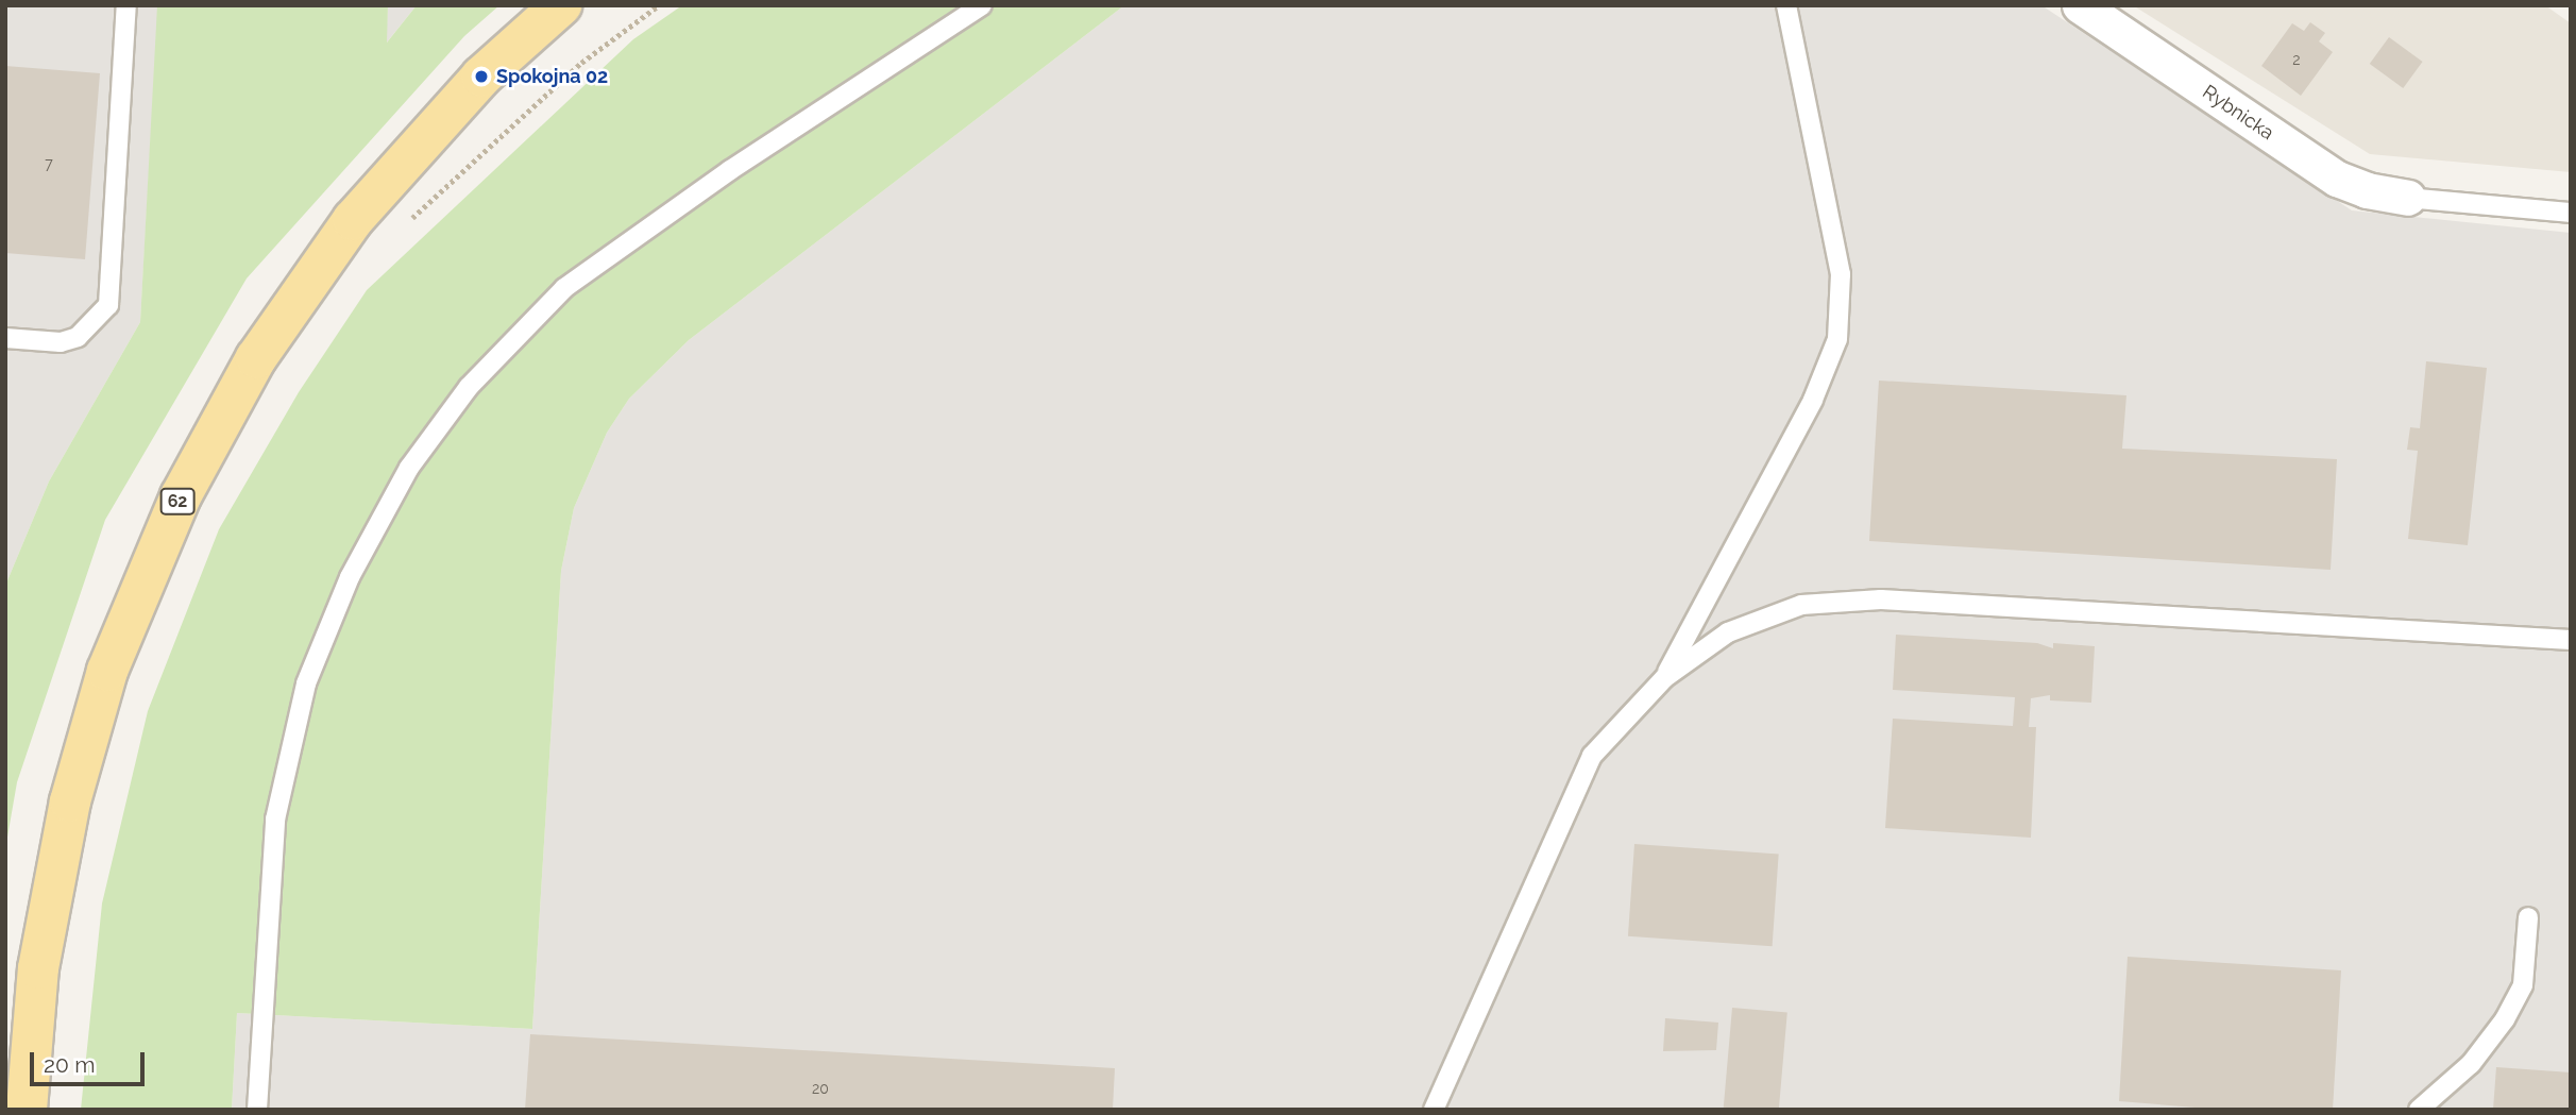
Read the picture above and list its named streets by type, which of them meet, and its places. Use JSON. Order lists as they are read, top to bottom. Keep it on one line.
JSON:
{"streets":{"main road":["62"],"street":["Rybnicka"]},"places":["Spokojna 02"],"house_numbers":["2","7","20"],"scale_bar":"20 m"}
